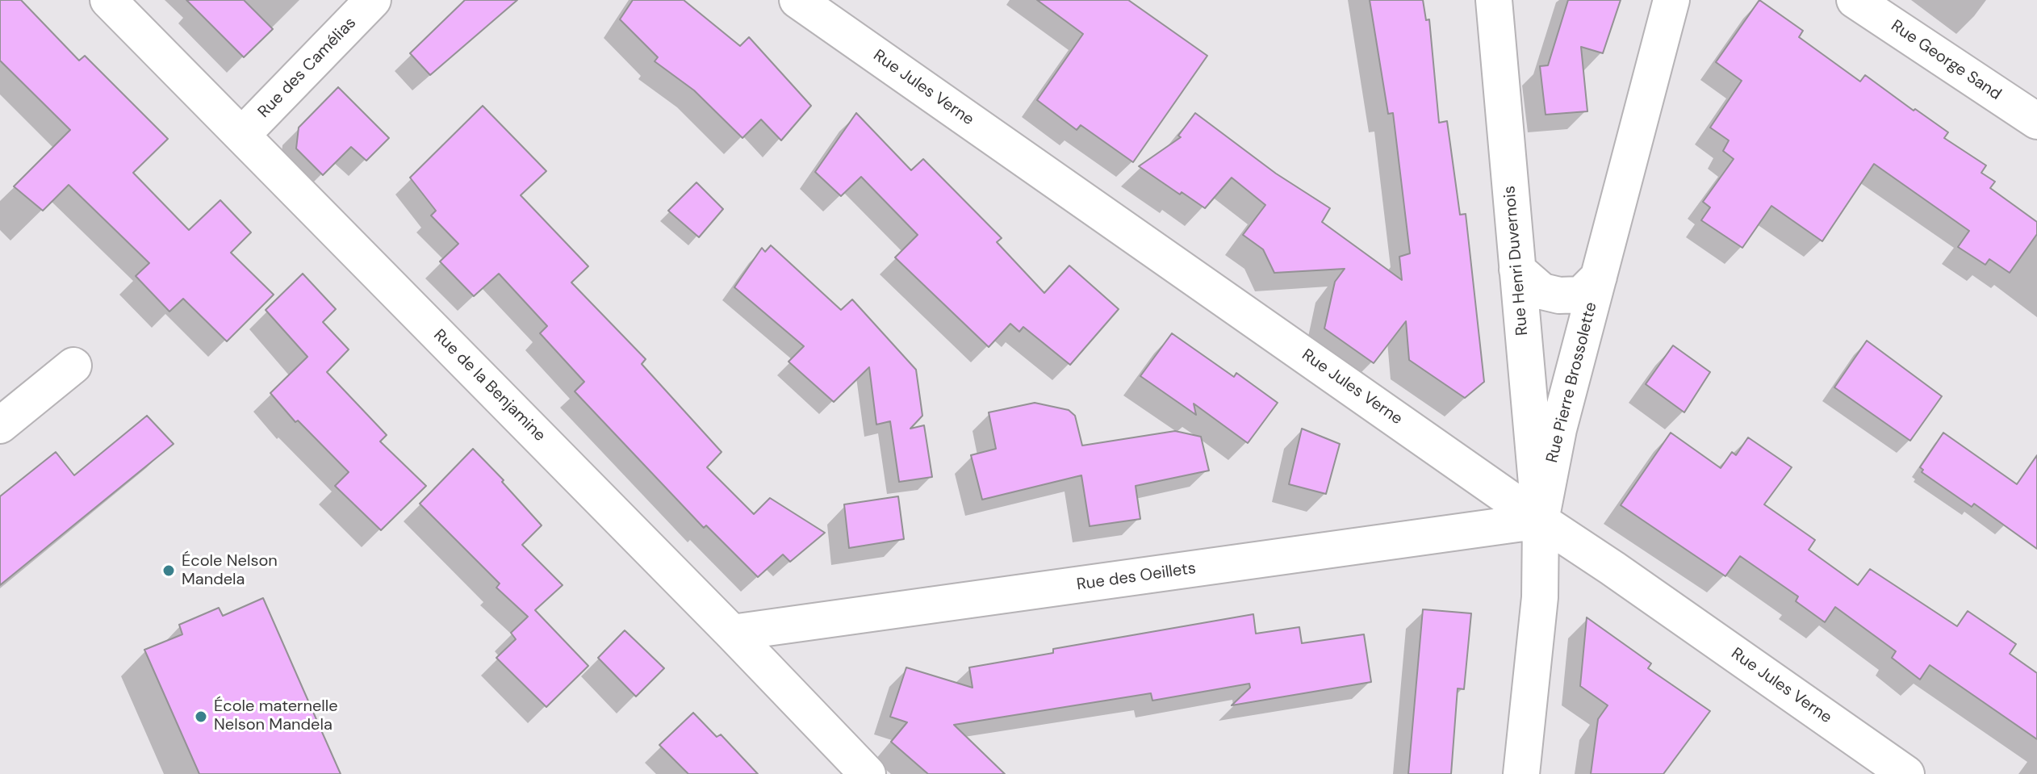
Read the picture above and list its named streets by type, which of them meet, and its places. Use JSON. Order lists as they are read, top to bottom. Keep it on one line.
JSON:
{"streets":{"street":["Rue George Sand","Rue des Camélias","Rue Jules Verne","Rue Henri Duvernois","Rue Pierre Brossolette","Rue de la Benjamine","Rue des Oeillets"]},"crossings":[["Rue des Camélias","Rue de la Benjamine"],["Rue Jules Verne","Rue Henri Duvernois"],["Rue Jules Verne","Rue Pierre Brossolette"],["Rue Jules Verne","Rue des Oeillets"],["Rue Henri Duvernois","Rue Pierre Brossolette"],["Rue Henri Duvernois","Rue des Oeillets"],["Rue Pierre Brossolette","Rue des Oeillets"],["Rue de la Benjamine","Rue des Oeillets"]],"places":["École Nelson Mandela","École maternelle Nelson Mandela"]}
